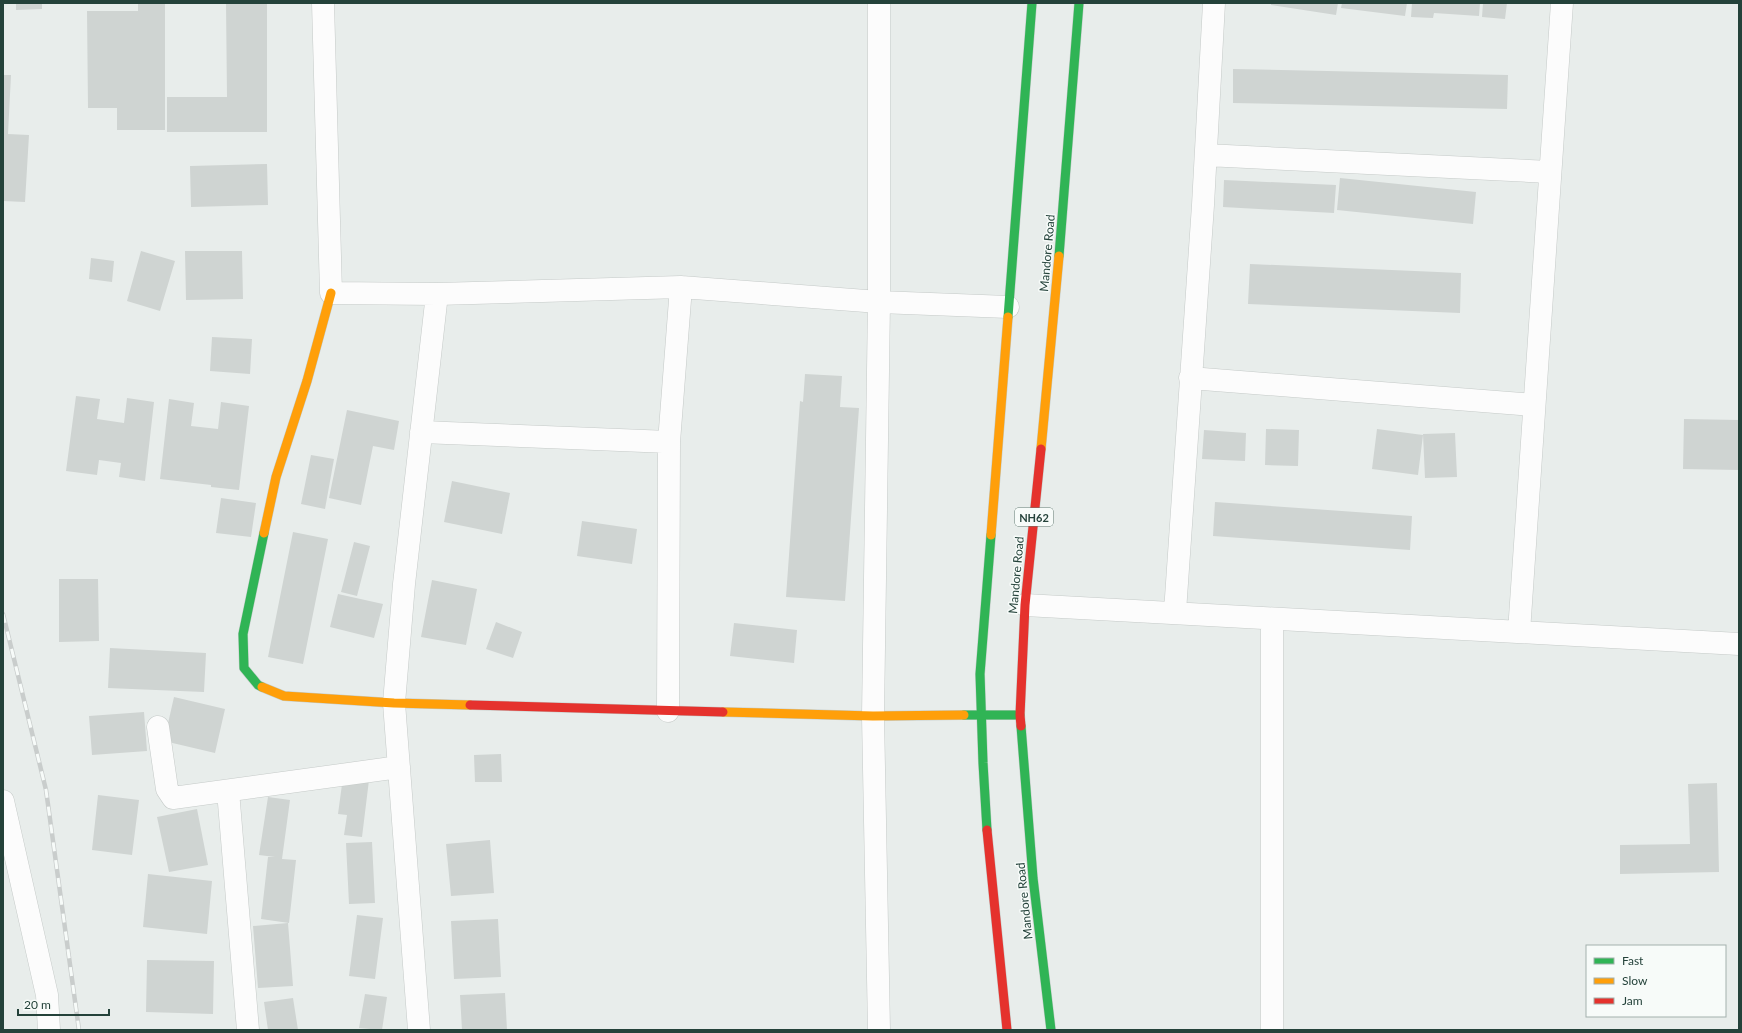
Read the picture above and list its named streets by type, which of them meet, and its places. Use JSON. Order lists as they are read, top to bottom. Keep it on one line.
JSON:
{"streets":{"main road":["Mandore Road","NH62"]},"legend":["Fast","Slow","Jam"],"scale_bar":"20 m"}
